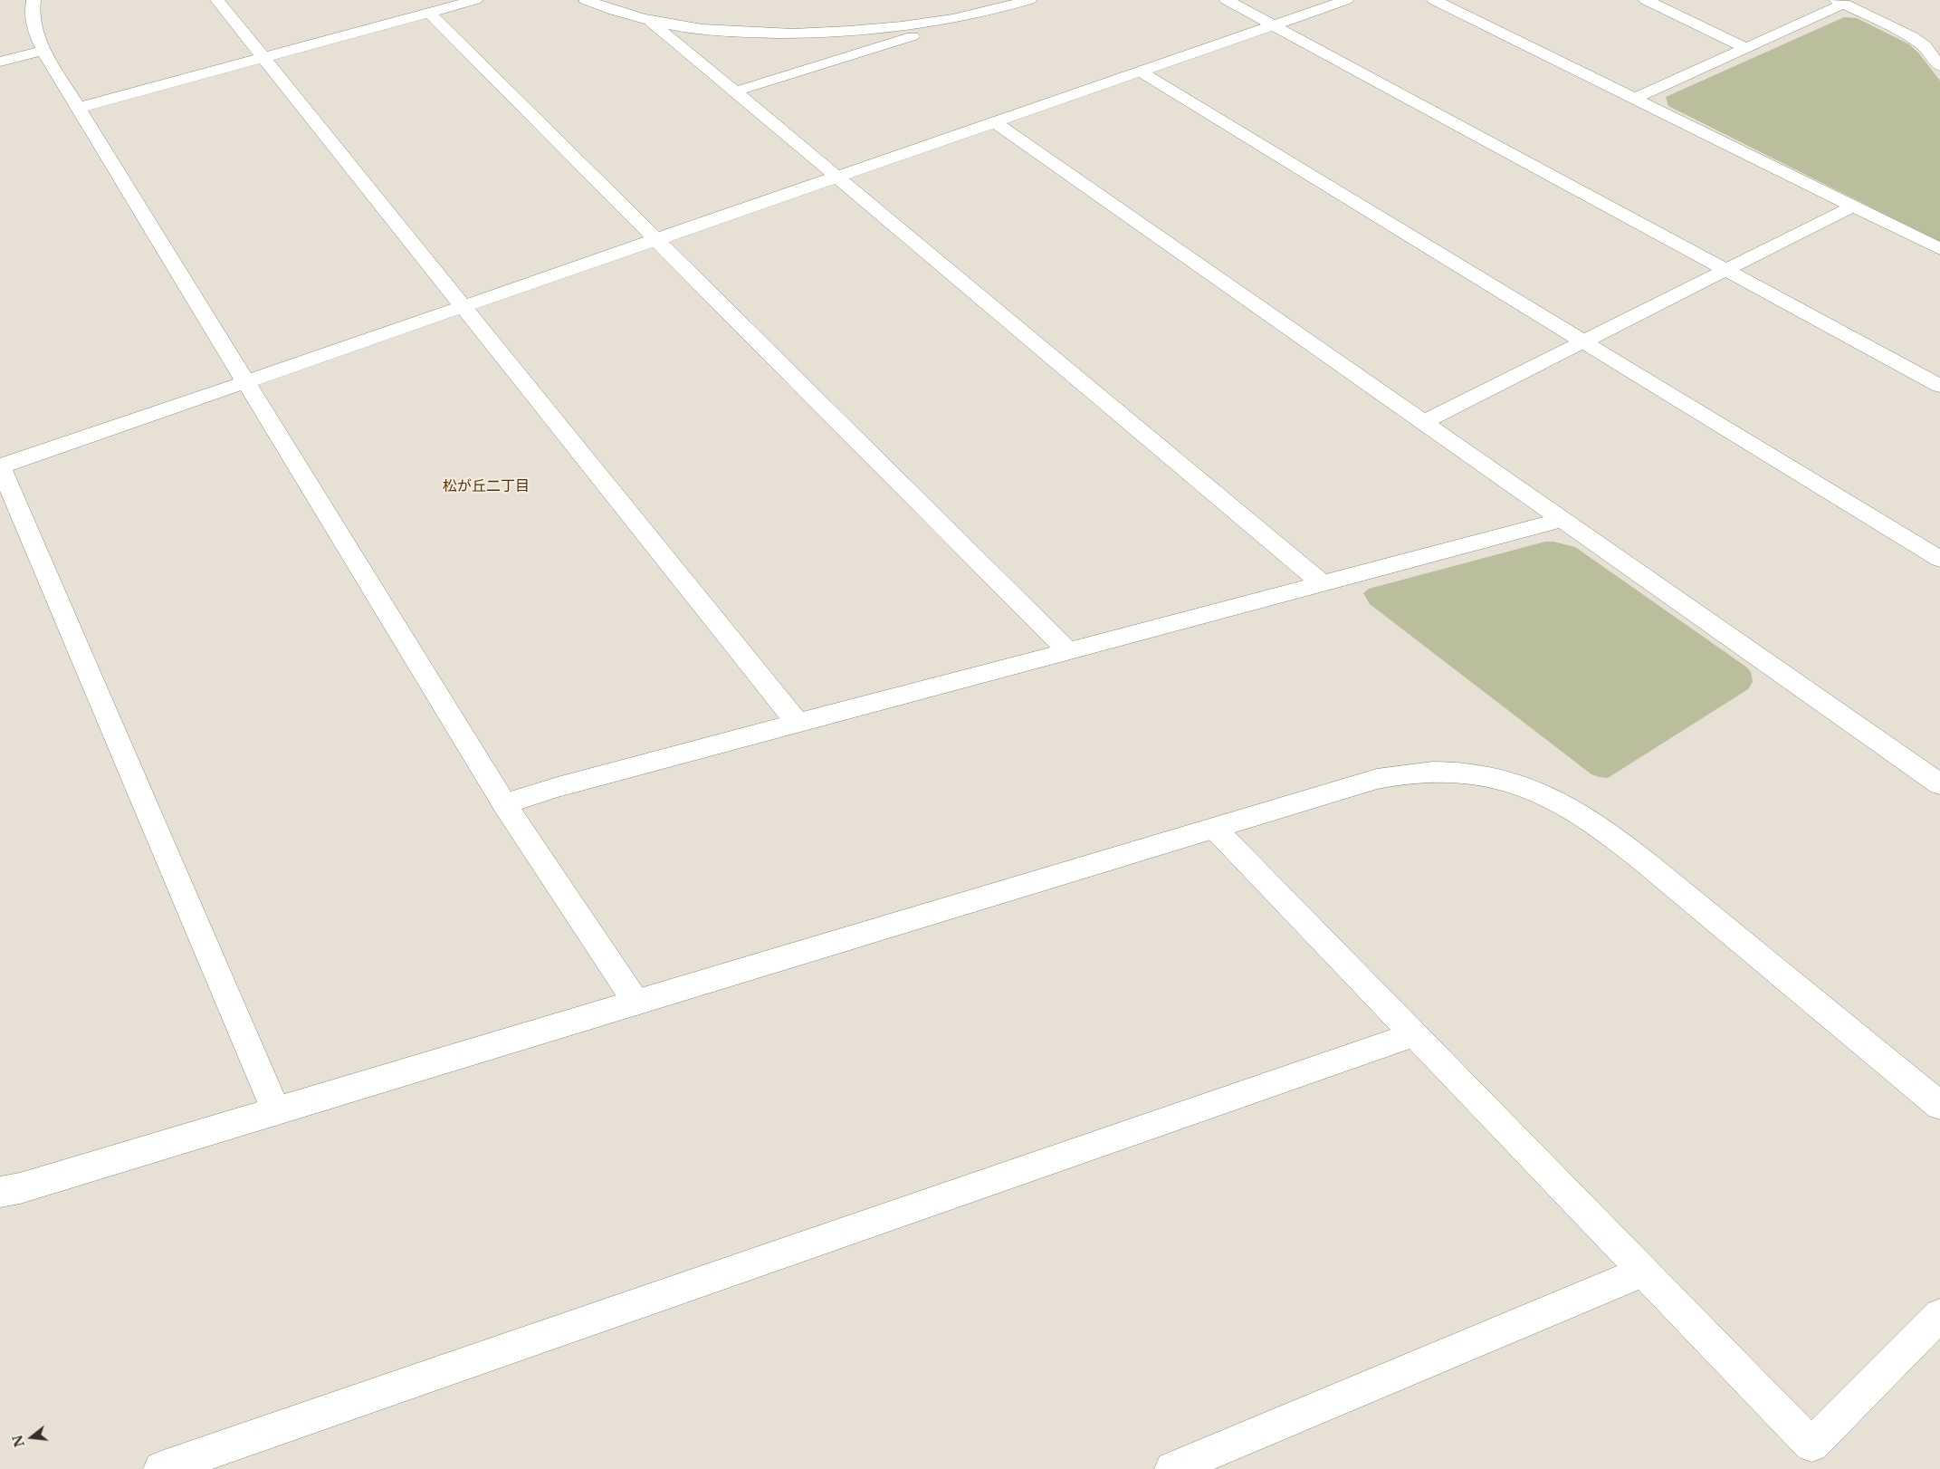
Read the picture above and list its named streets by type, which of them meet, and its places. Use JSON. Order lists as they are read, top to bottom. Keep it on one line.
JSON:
{"districts":["松が丘二丁目"],"north":"left"}
